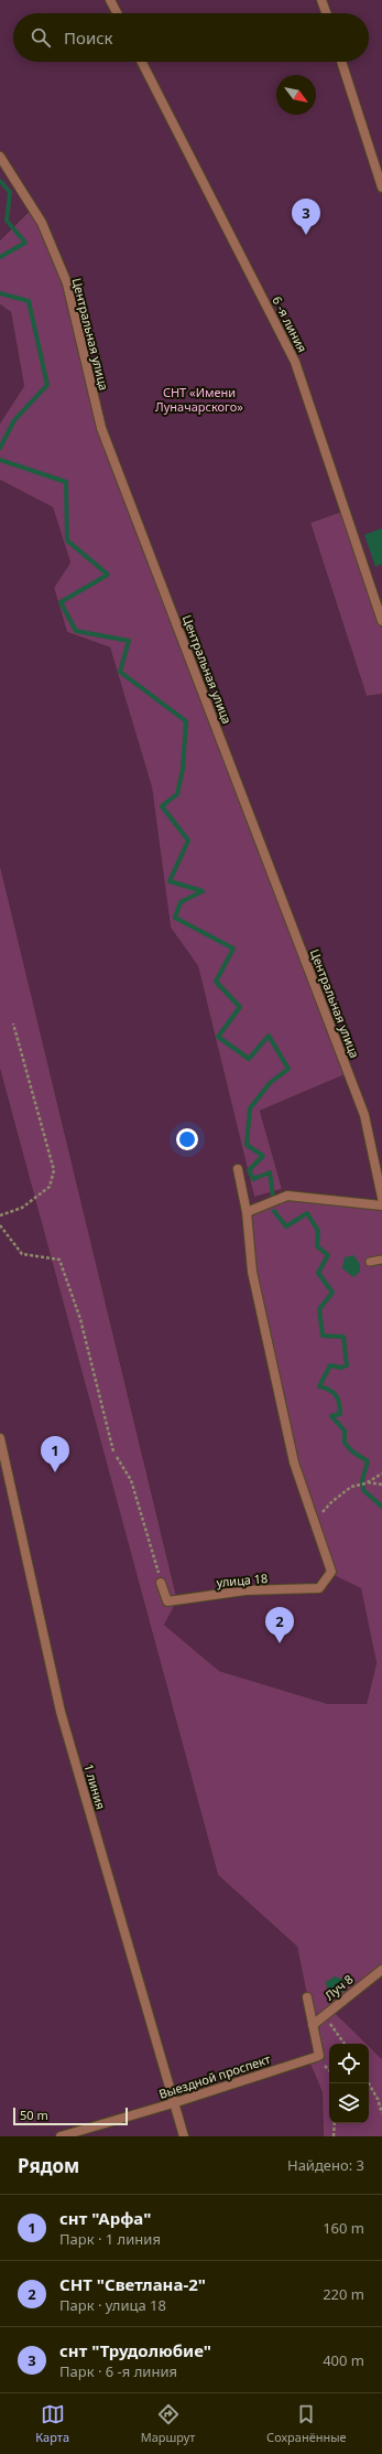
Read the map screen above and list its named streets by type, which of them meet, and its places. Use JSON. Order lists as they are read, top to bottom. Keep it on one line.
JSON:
{"streets":{"street":["6 -я линия","Центральная улица","улица 18","1 линия","Луч 8","Выездной проспект"]},"crossings":[["1 линия","Выездной проспект"],["Луч 8","Выездной проспект"]],"parks":["СНТ «Имени Луначарского»"],"scale_bar":"50 m","north":"bottom right","page":{"search":"Поиск","pins":["3","1","2"],"scale":"50 m","heading":["Рядом","Найдено: 3"],"list":[{"mark":"1","name":"снт \"Арфа\"","note":"Парк · 1 линия","value":"160 m"},{"mark":"2","name":"СНТ \"Светлана-2\"","note":"Парк · улица 18","value":"220 m"},{"mark":"3","name":"снт \"Трудолюбие\"","note":"Парк · 6 -я линия","value":"400 m"}],"nav":["Карта","Маршрут","Сохранённые"]}}
